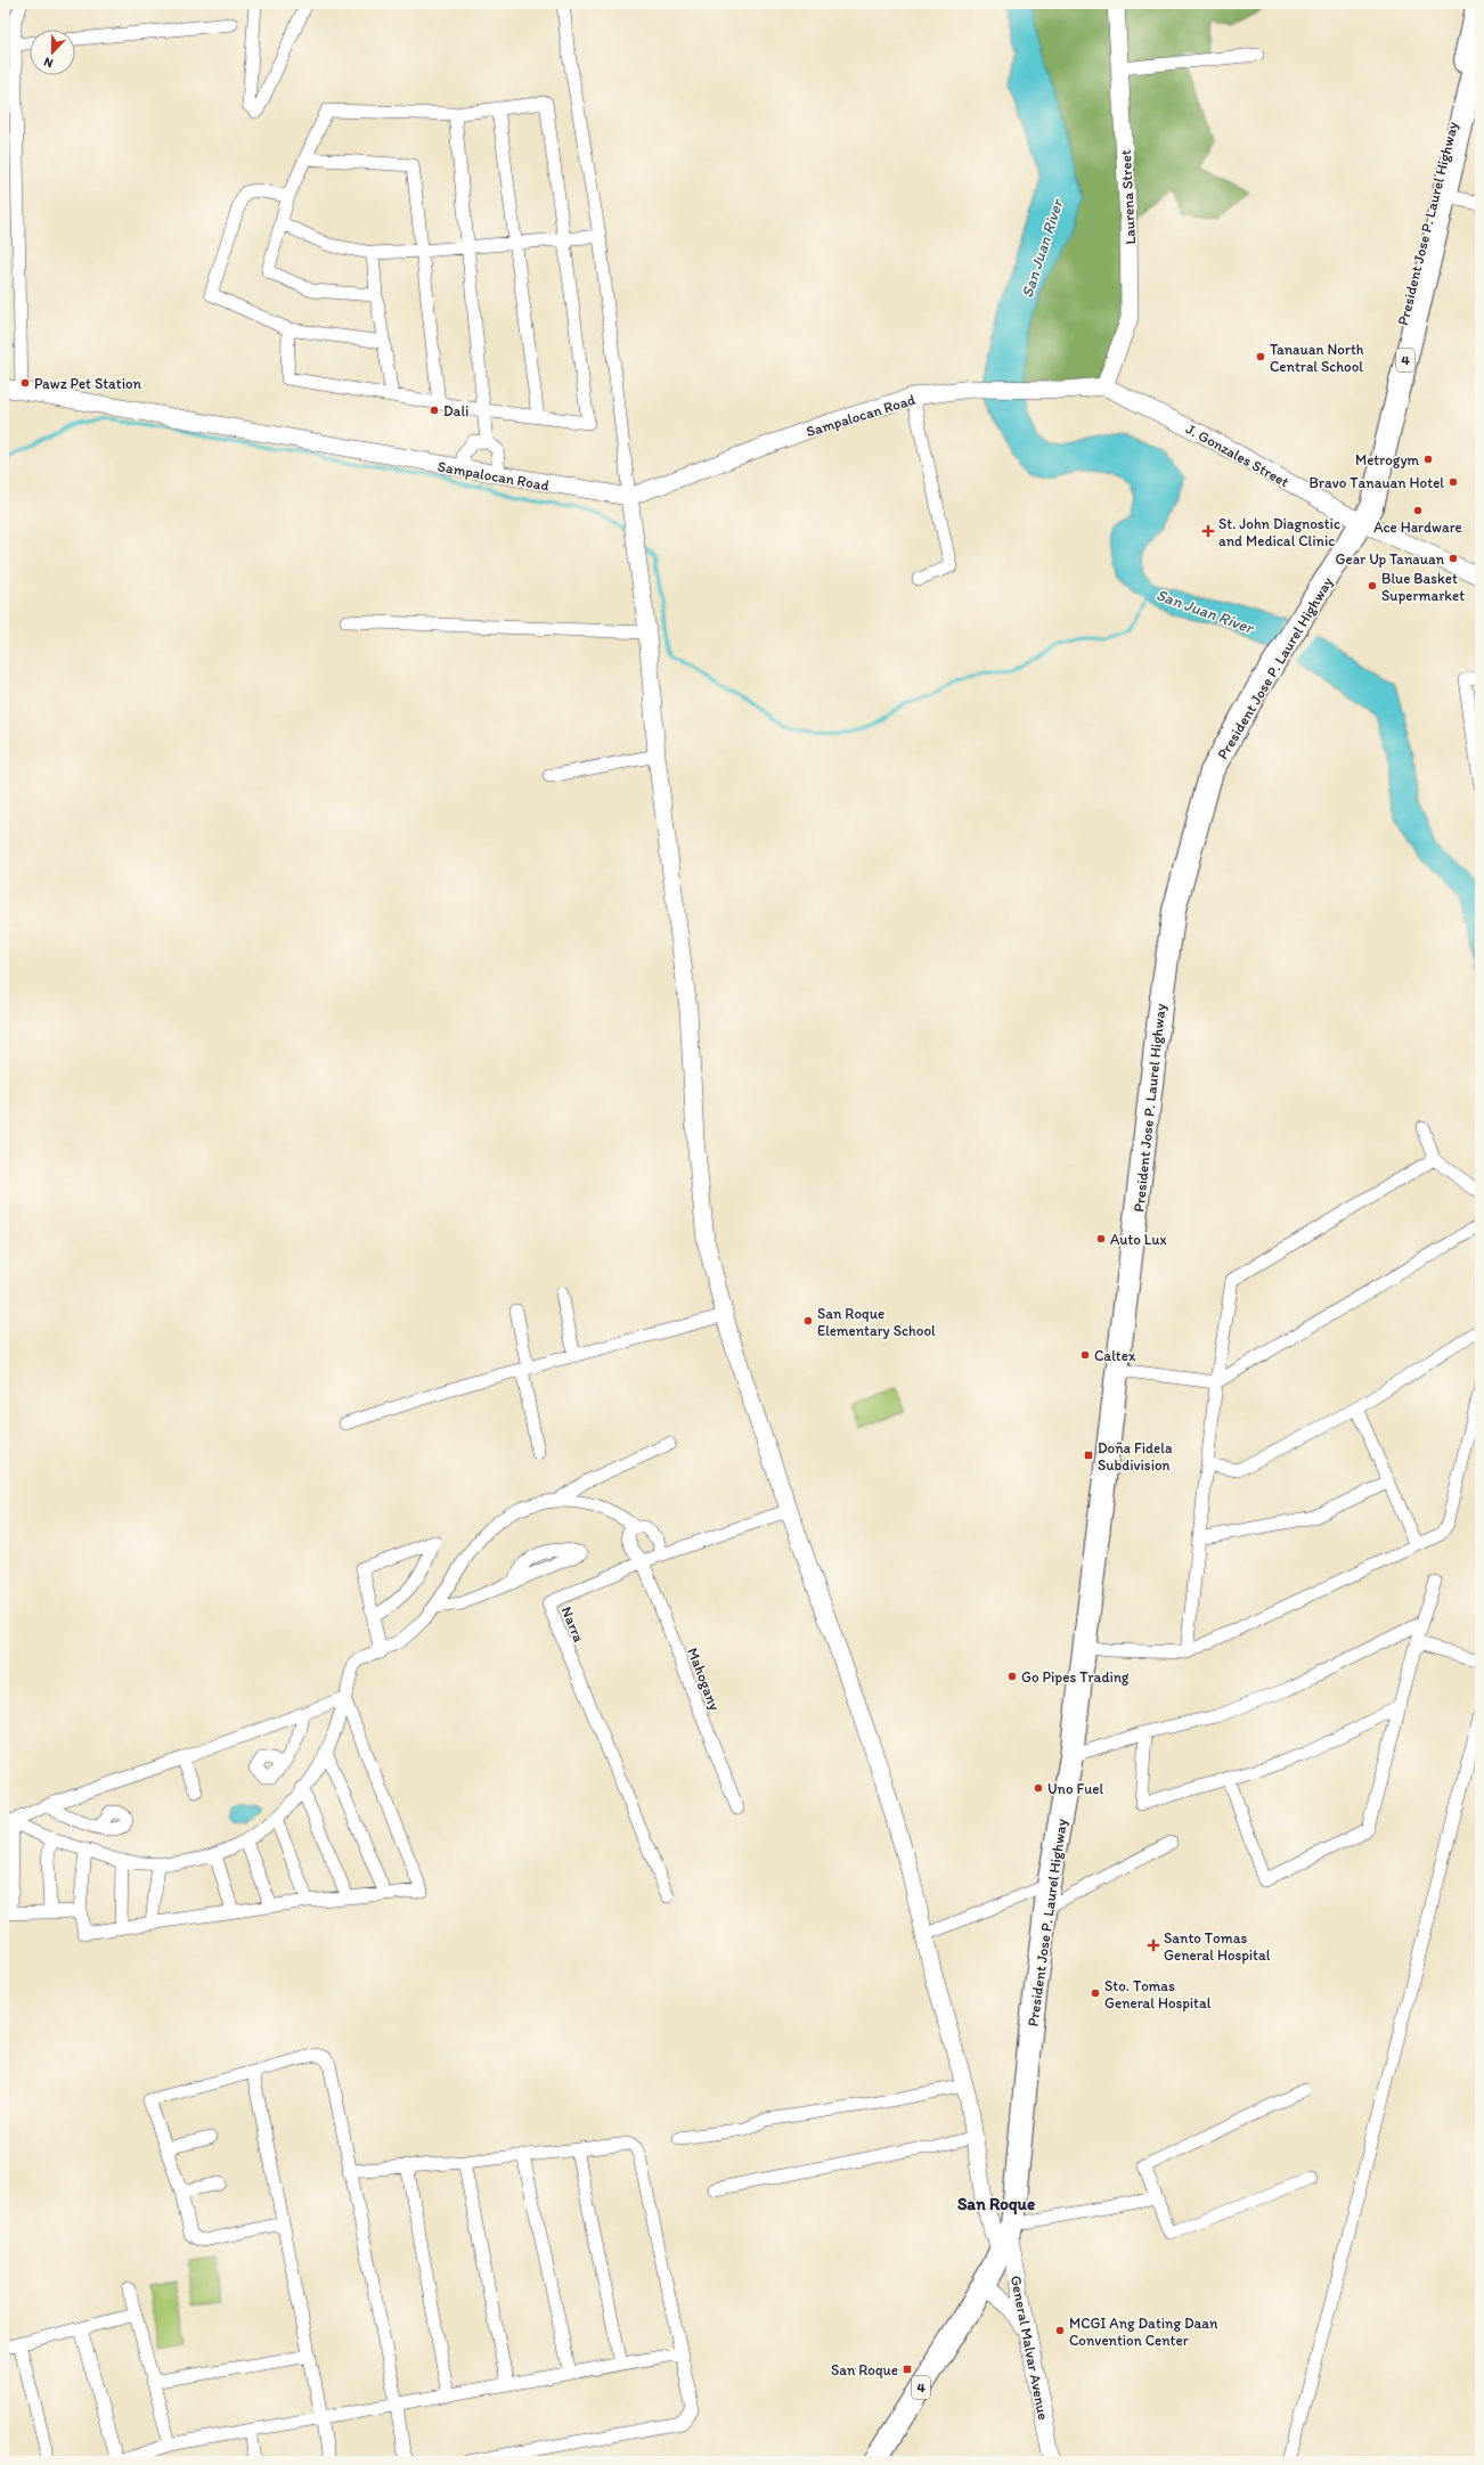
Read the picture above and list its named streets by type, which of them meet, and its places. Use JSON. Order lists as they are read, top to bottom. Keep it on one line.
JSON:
{"streets":{"highway":["President Jose P. Laurel Highway","4"],"street":["Laurena Street","Sampalocan Road","J. Gonzales Street","Narra","Mahogany","General Malvar Avenue"]},"crossings":[["Laurena Street","Sampalocan Road"],["Laurena Street","J. Gonzales Street"],["President Jose P. Laurel Highway","J. Gonzales Street"],["President Jose P. Laurel Highway","General Malvar Avenue"],["Sampalocan Road","J. Gonzales Street"],["Sampalocan Road","General Malvar Avenue"],["Narra","Mahogany"],["Narra","General Malvar Avenue"]],"districts":["San Roque"],"water":["San Juan River"],"places":{"other":["Tanauan North Central School","Pawz Pet Station","Dali","Metrogym","Bravo Tanauan Hotel","Ace Hardware","Gear Up Tanauan","Blue Basket Supermarket","Auto Lux","San Roque Elementary School","Caltex","Go Pipes Trading","Uno Fuel","Sto. Tomas General Hospital","MCGI Ang Dating Daan Convention Center"],"health":["St. John Diagnostic and Medical Clinic","Santo Tomas General Hospital"],"transit":["Doña Fidela Subdivision","San Roque"]},"north":"bottom"}
